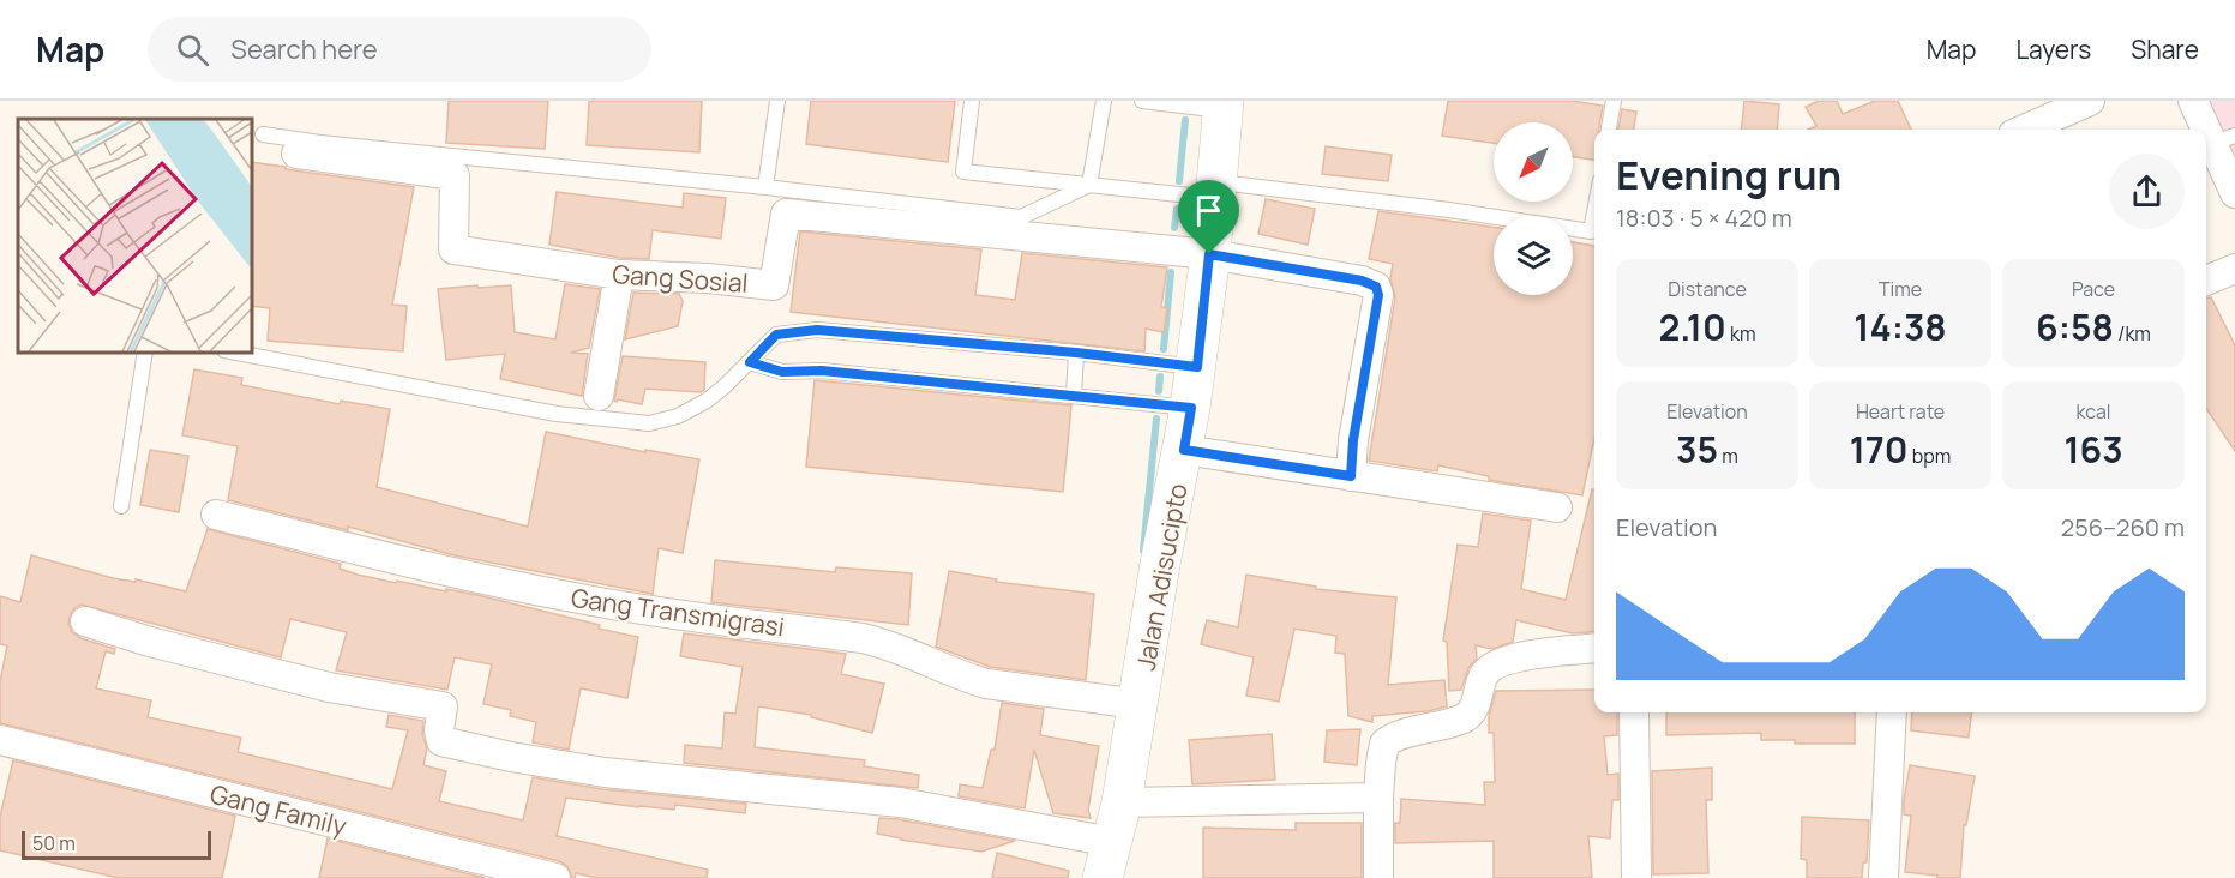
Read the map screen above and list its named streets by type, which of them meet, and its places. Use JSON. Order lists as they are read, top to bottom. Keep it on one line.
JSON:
{"streets":{"main road":["Jalan Adisucipto"],"street":["Gang Sosial","Gang Transmigrasi","Gang Family"]},"crossings":[["Gang Sosial","Jalan Adisucipto"],["Jalan Adisucipto","Gang Transmigrasi"]],"scale_bar":"50 m","north":"bottom left","page":{"header":"Map","search":"Search here","nav":["Map","Layers","Share"],"heading":["Evening run","18:03 · 5 × 420 m"],"stats":[["Distance","2.10 km"],["Time","14:38"],["Pace","6:58 /km"],["Elevation","35 m"],["Heart rate","170 bpm"],["kcal","163"]],"chart":["Elevation","256–260 m"],"scale":"50 m"}}
